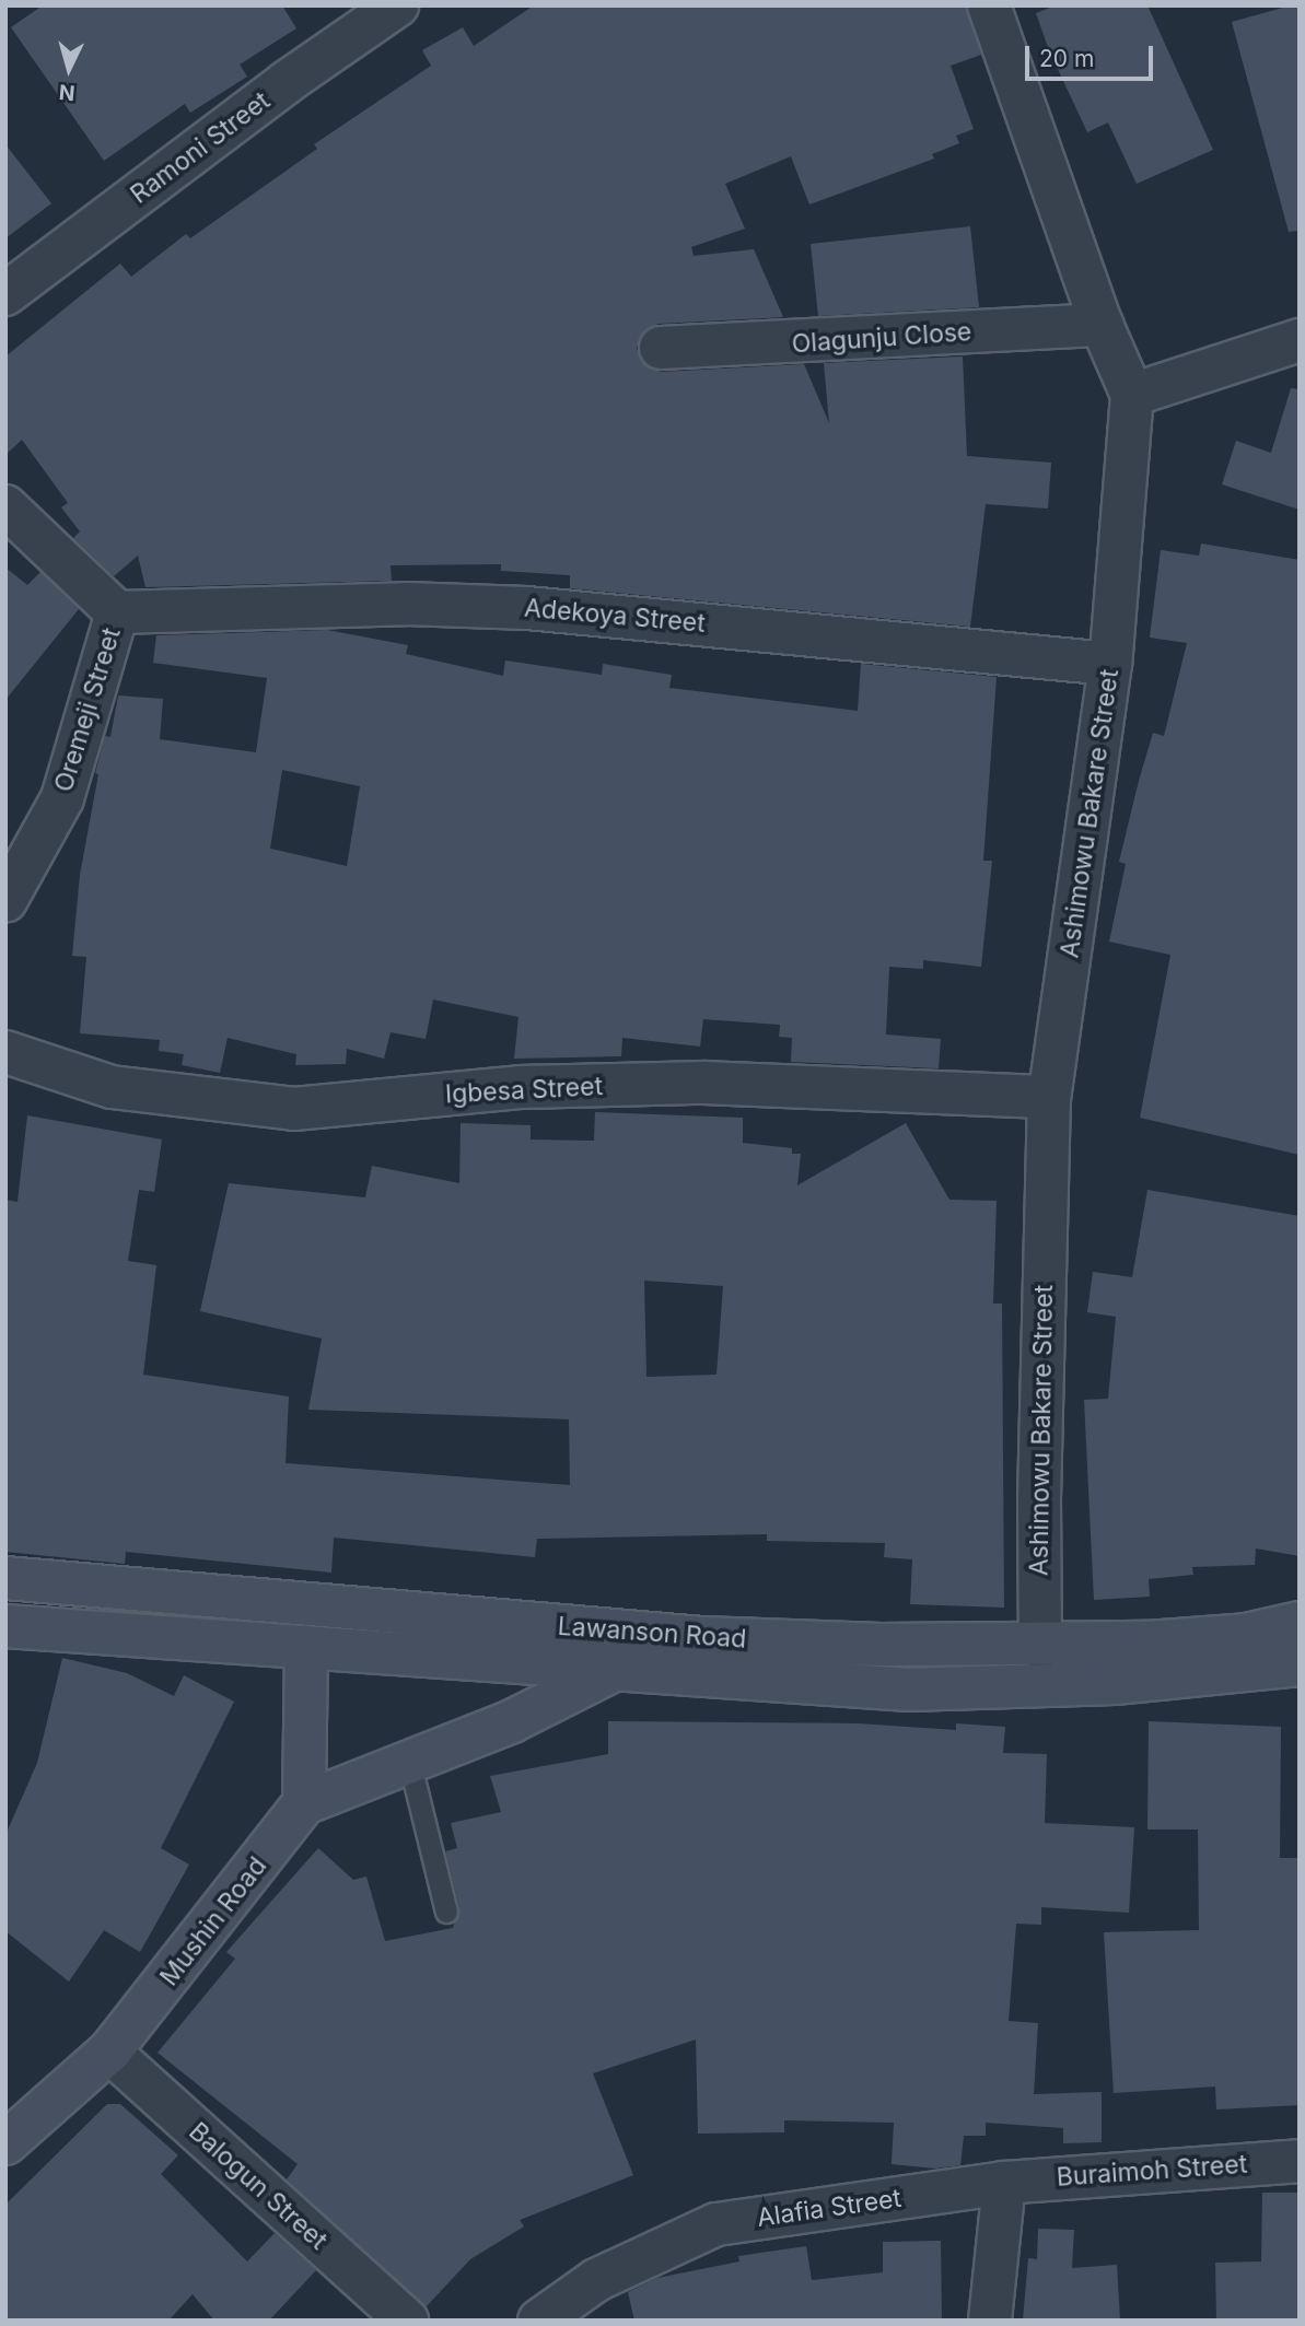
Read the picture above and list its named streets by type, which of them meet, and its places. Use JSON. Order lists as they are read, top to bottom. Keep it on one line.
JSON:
{"streets":{"main road":["Lawanson Road","Mushin Road"],"street":["Ramoni Street","Olagunju Close","Adekoya Street","Oremeji Street","Ashimowu Bakare Street","Igbesa Street","Buraimoh Street","Balogun Street","Alafia Street"]},"crossings":[["Olagunju Close","Ashimowu Bakare Street"],["Adekoya Street","Oremeji Street"],["Adekoya Street","Ashimowu Bakare Street"],["Ashimowu Bakare Street","Igbesa Street"],["Ashimowu Bakare Street","Lawanson Road"],["Mushin Road","Balogun Street"],["Buraimoh Street","Alafia Street"]],"scale_bar":"20 m","north":"bottom"}
